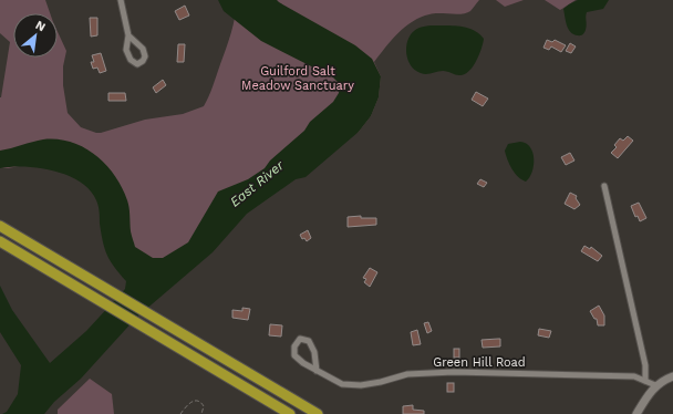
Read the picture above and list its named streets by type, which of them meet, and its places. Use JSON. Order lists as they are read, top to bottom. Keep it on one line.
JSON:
{"streets":{"street":["Green Hill Road"]},"water":["East River"],"parks":["Guilford Salt Meadow Sanctuary"],"north":"top right"}
